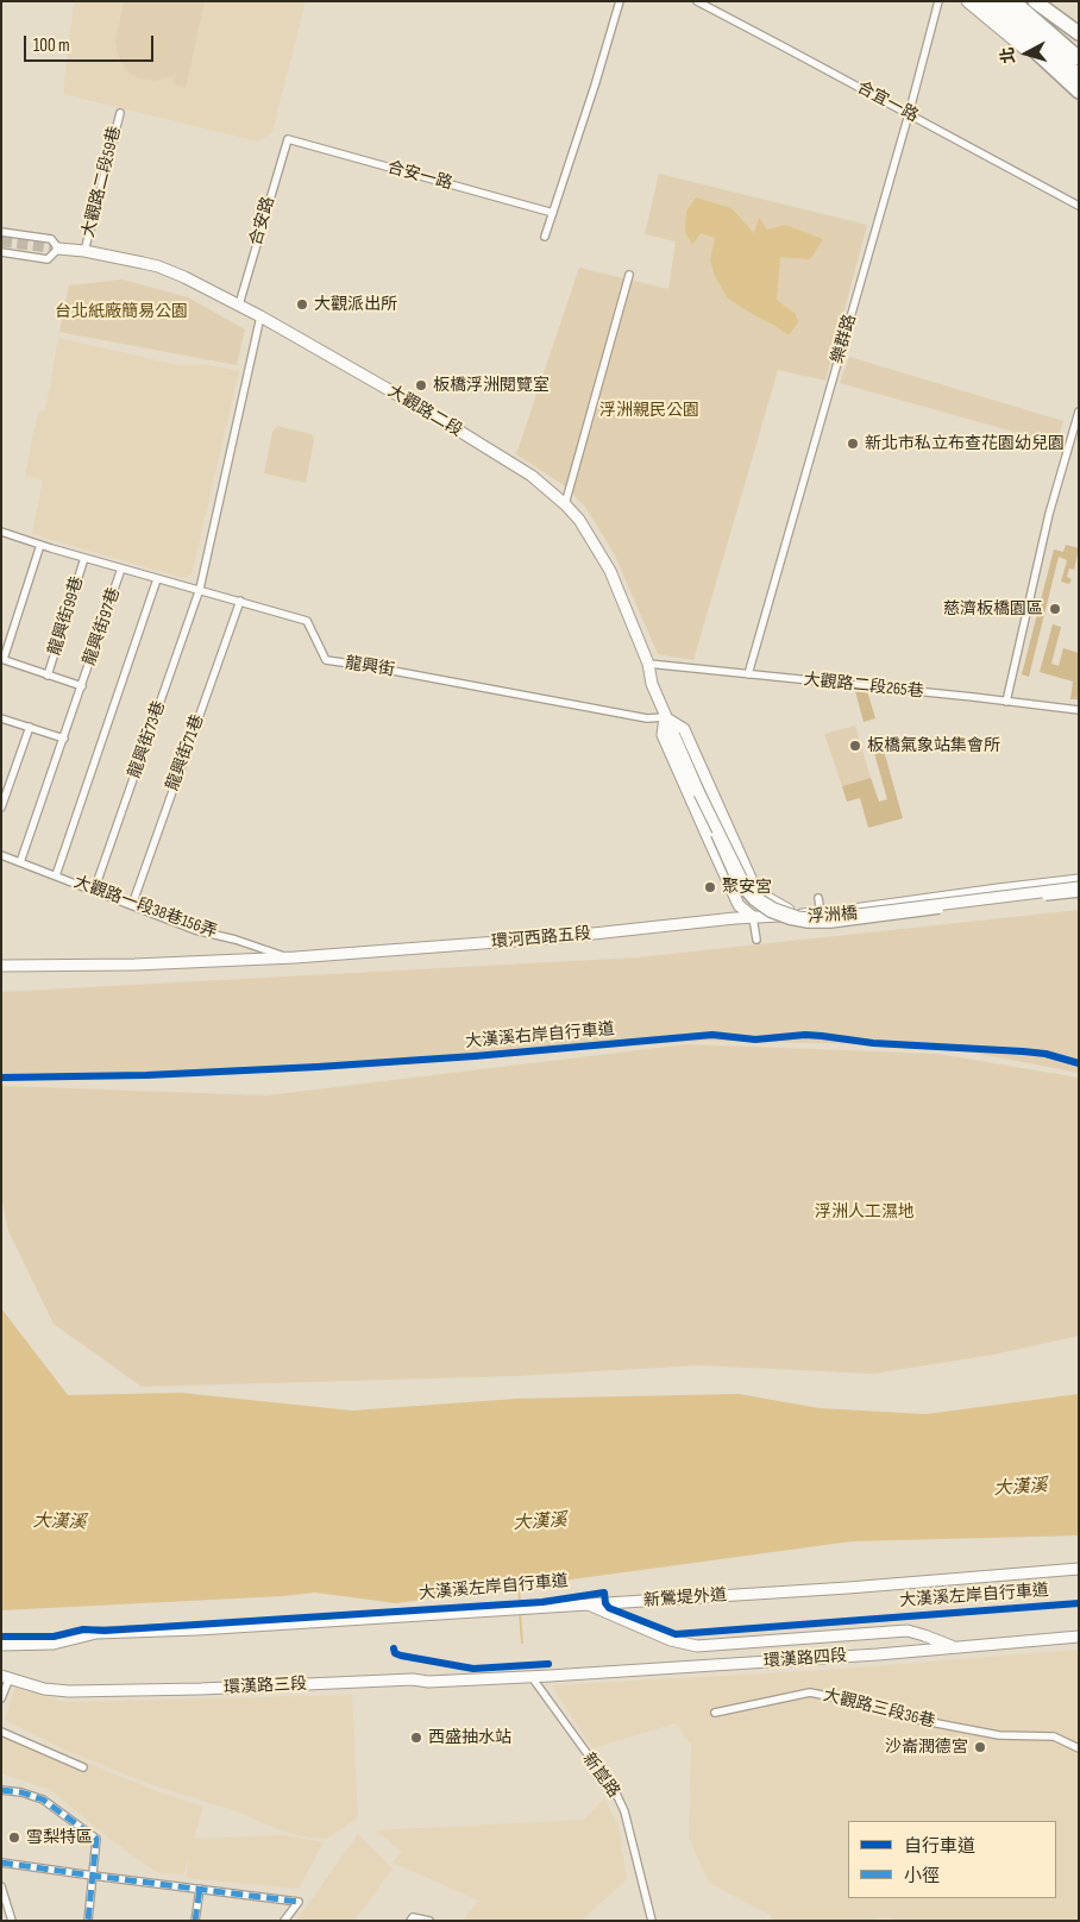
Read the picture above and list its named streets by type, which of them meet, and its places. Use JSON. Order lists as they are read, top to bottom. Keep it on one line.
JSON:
{"streets":{"street":["合宜一路","合安一路","大觀路二段59巷","合安路","樂群路","大觀路二段","龍興街99巷","龍興街97巷","龍興街","大觀路二段265巷","龍興街73巷","龍興街71巷","大觀路一段38巷156弄","浮洲橋","環河西路五段","新鶯堤外道","環漢路四段","環漢路三段","大觀路三段36巷","新崑路"],"cycle path":["大漢溪右岸自行車道","大漢溪左岸自行車道"]},"crossings":[["合宜一路","樂群路"],["合安一路","合安路"],["大觀路二段59巷","大觀路二段"],["合安路","大觀路二段"],["樂群路","大觀路二段265巷"],["大觀路二段","龍興街"],["大觀路二段","大觀路二段265巷"],["大觀路二段","龍興街73巷"],["大觀路二段","浮洲橋"],["龍興街99巷","龍興街"],["龍興街97巷","龍興街"],["龍興街97巷","大觀路一段38巷156弄"],["龍興街","龍興街73巷"],["龍興街","龍興街71巷"],["龍興街","浮洲橋"],["龍興街73巷","大觀路一段38巷156弄"],["龍興街71巷","大觀路一段38巷156弄"],["大觀路一段38巷156弄","環河西路五段"],["環漢路四段","環漢路三段"],["環漢路四段","新崑路"],["環漢路三段","新崑路"]],"water":["大漢溪"],"parks":["台北紙廠簡易公園","浮洲親民公園","浮洲人工濕地"],"places":["大觀派出所","板橋浮洲閱覽室","新北市私立布查花園幼兒園","慈濟板橋園區","板橋氣象站集會所","聚安宮","西盛抽水站","沙崙潤德宮","雪梨特區"],"legend":["自行車道","小徑"],"scale_bar":"100 m","north":"left"}
